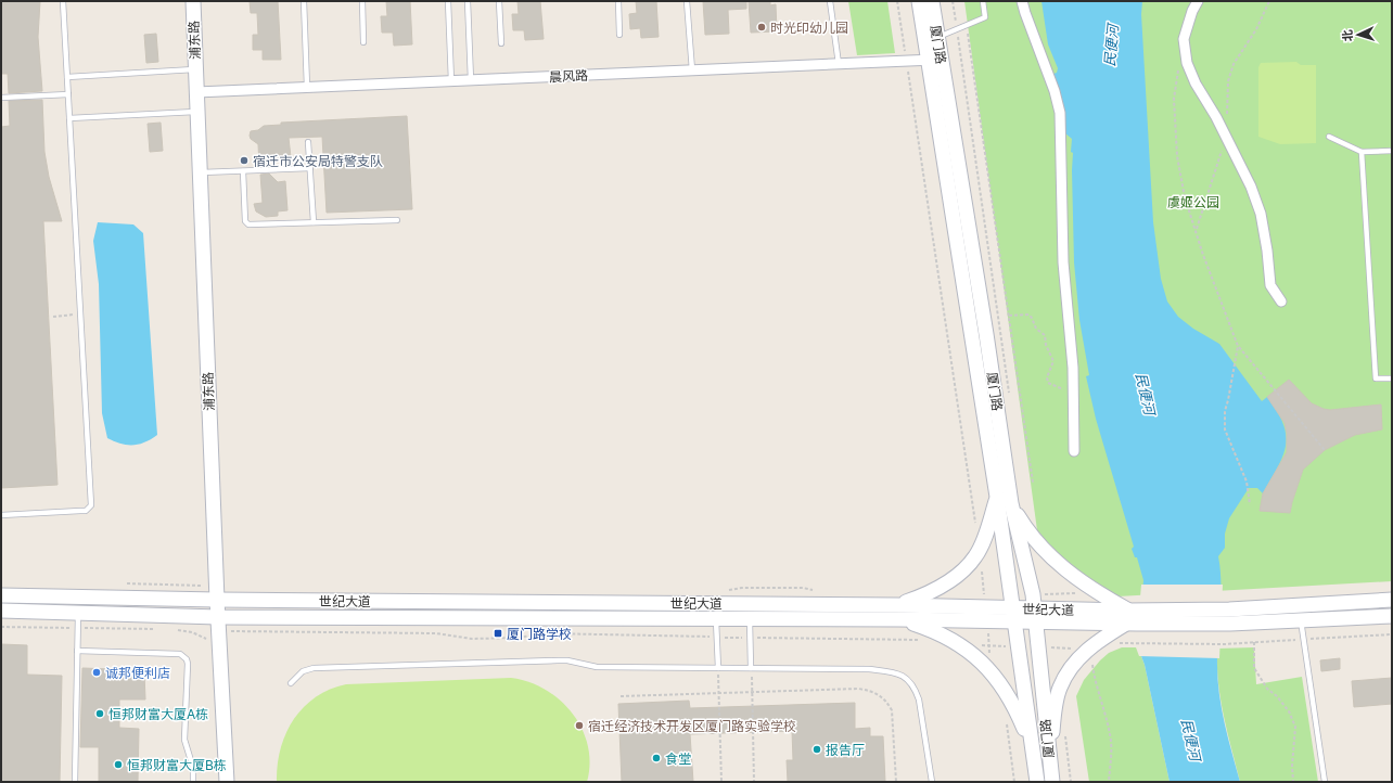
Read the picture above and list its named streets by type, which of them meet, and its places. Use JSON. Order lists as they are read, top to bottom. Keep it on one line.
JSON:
{"streets":{"street":["浦东路","厦门路","晨风路","世纪大道"]},"crossings":[["浦东路","晨风路"],["浦东路","世纪大道"],["厦门路","晨风路"],["厦门路","世纪大道"]],"water":["民便河"],"parks":["虞姬公园"],"places":{"other":["时光印幼儿园","宿迁市公安局特警支队","诚邦便利店","恒邦财富大厦A栋","宿迁经济技术开发区厦门路实验学校","报告厅","食堂","恒邦财富大厦B栋"],"transit":["厦门路学校"]},"north":"left"}
